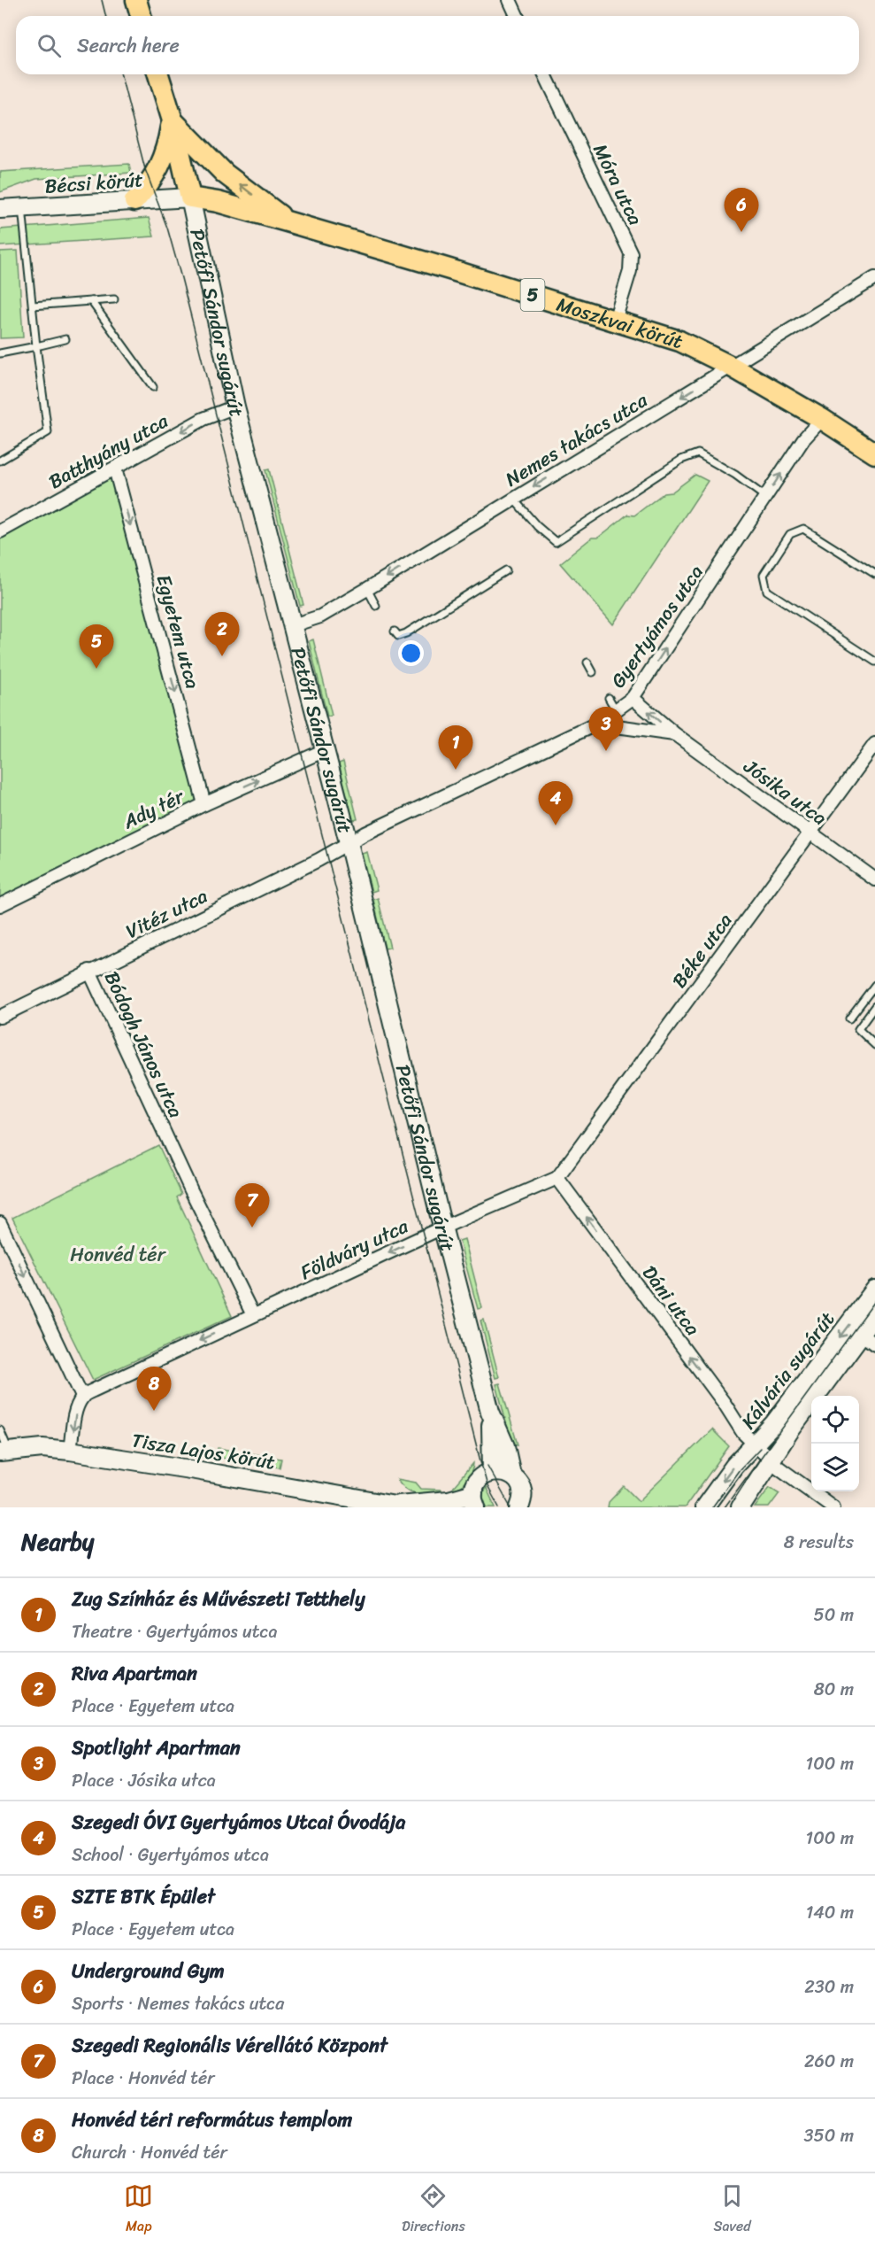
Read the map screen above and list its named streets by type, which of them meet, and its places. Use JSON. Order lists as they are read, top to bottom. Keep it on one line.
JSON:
{"streets":{"main road":["5","Petőfi Sándor sugárút","Moszkvai körút"],"street":["Bécsi körút","Móra utca","Nemes takács utca","Batthyány utca","Gyertyámos utca","Egyetem utca","Jósika utca","Ady tér","Vitéz utca","Béke utca","Bódogh János utca","Földváry utca","Dáni utca","Kálvária sugárút","Tisza Lajos körút"]},"crossings":[["Bécsi körút","Petőfi Sándor sugárút"],["Bécsi körút","Moszkvai körút"],["Móra utca","Moszkvai körút"],["5","Petőfi Sándor sugárút"],["5","Moszkvai körút"],["Petőfi Sándor sugárút","Moszkvai körút"],["Petőfi Sándor sugárút","Nemes takács utca"],["Petőfi Sándor sugárút","Batthyány utca"],["Petőfi Sándor sugárút","Gyertyámos utca"],["Petőfi Sándor sugárút","Ady tér"],["Petőfi Sándor sugárút","Vitéz utca"],["Petőfi Sándor sugárút","Földváry utca"],["Moszkvai körút","Nemes takács utca"],["Moszkvai körút","Gyertyámos utca"],["Batthyány utca","Egyetem utca"],["Gyertyámos utca","Jósika utca"],["Gyertyámos utca","Vitéz utca"],["Egyetem utca","Ady tér"],["Jósika utca","Béke utca"],["Vitéz utca","Bódogh János utca"],["Béke utca","Földváry utca"],["Béke utca","Dáni utca"],["Bódogh János utca","Földváry utca"],["Földváry utca","Dáni utca"],["Dáni utca","Kálvária sugárút"]],"one_way":["Nemes takács utca","Batthyány utca","Gyertyámos utca","Egyetem utca","Ady tér","Földváry utca","Dáni utca"],"parks":["Honvéd tér"],"page":{"search":"Search here","pins":["6","2","5","3","1","4","7","8"],"heading":["Nearby","8 results"],"list":[{"mark":"1","name":"Zug Színház és Művészeti Tetthely","note":"Theatre · Gyertyámos utca","value":"50 m"},{"mark":"2","name":"Riva Apartman","note":"Place · Egyetem utca","value":"80 m"},{"mark":"3","name":"Spotlight Apartman","note":"Place · Jósika utca","value":"100 m"},{"mark":"4","name":"Szegedi ÓVI Gyertyámos Utcai Óvodája","note":"School · Gyertyámos utca","value":"100 m"},{"mark":"5","name":"SZTE BTK Épület","note":"Place · Egyetem utca","value":"140 m"},{"mark":"6","name":"Underground Gym","note":"Sports · Nemes takács utca","value":"230 m"},{"mark":"7","name":"Szegedi Regionális Vérellátó Központ","note":"Place · Honvéd tér","value":"260 m"},{"mark":"8","name":"Honvéd téri református templom","note":"Church · Honvéd tér","value":"350 m"}],"nav":["Map","Directions","Saved"]}}
